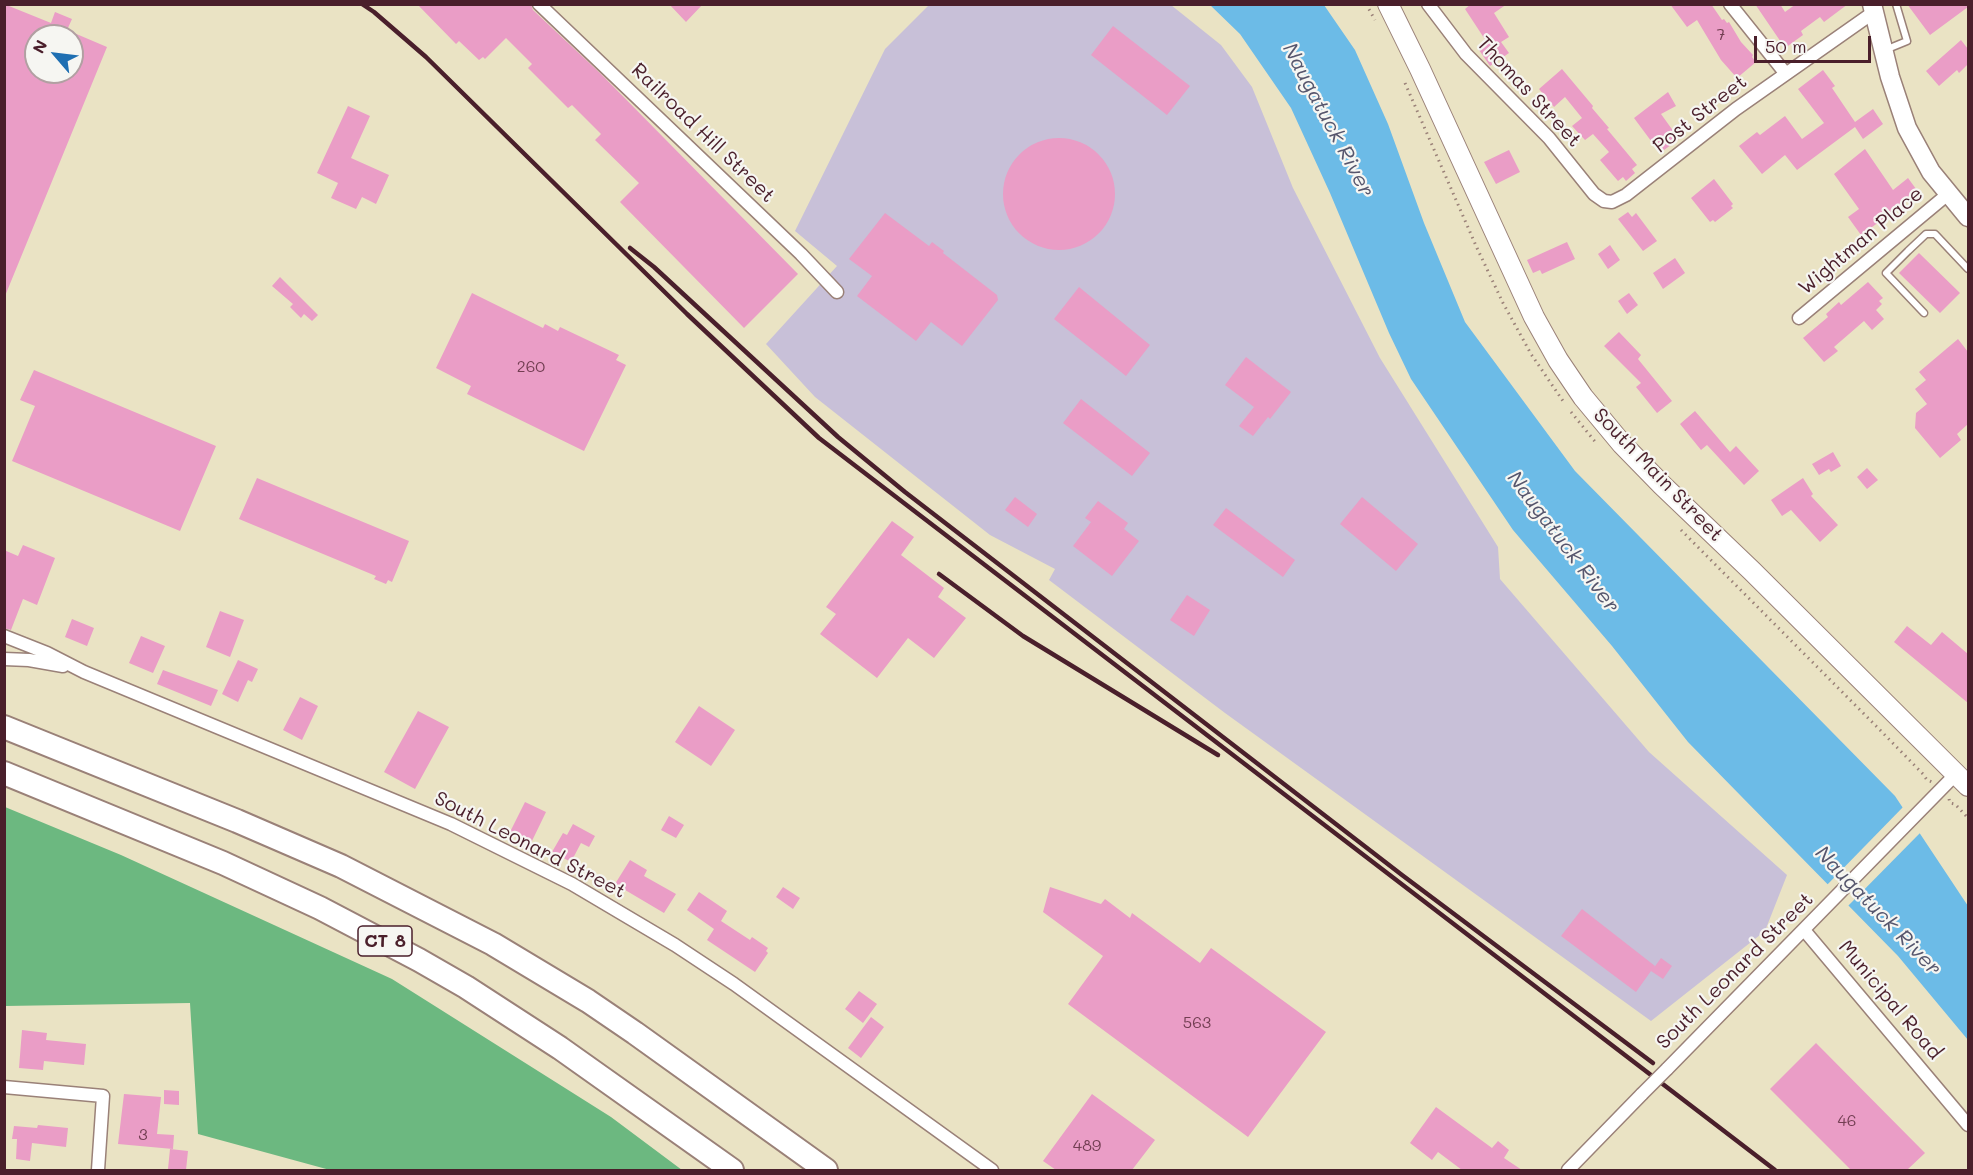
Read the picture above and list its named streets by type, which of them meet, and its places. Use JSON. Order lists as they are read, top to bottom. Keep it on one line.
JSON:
{"streets":{"highway":["CT 8"],"main road":["South Main Street"],"street":["Thomas Street","Post Street","Railroad Hill Street","Wightman Place","South Leonard Street","Municipal Road"]},"crossings":[["Thomas Street","Post Street"],["South Main Street","South Leonard Street"],["South Leonard Street","Municipal Road"]],"water":["Naugatuck River"],"house_numbers":["7","260","563","46","3","489"],"scale_bar":"50 m","north":"top left"}
